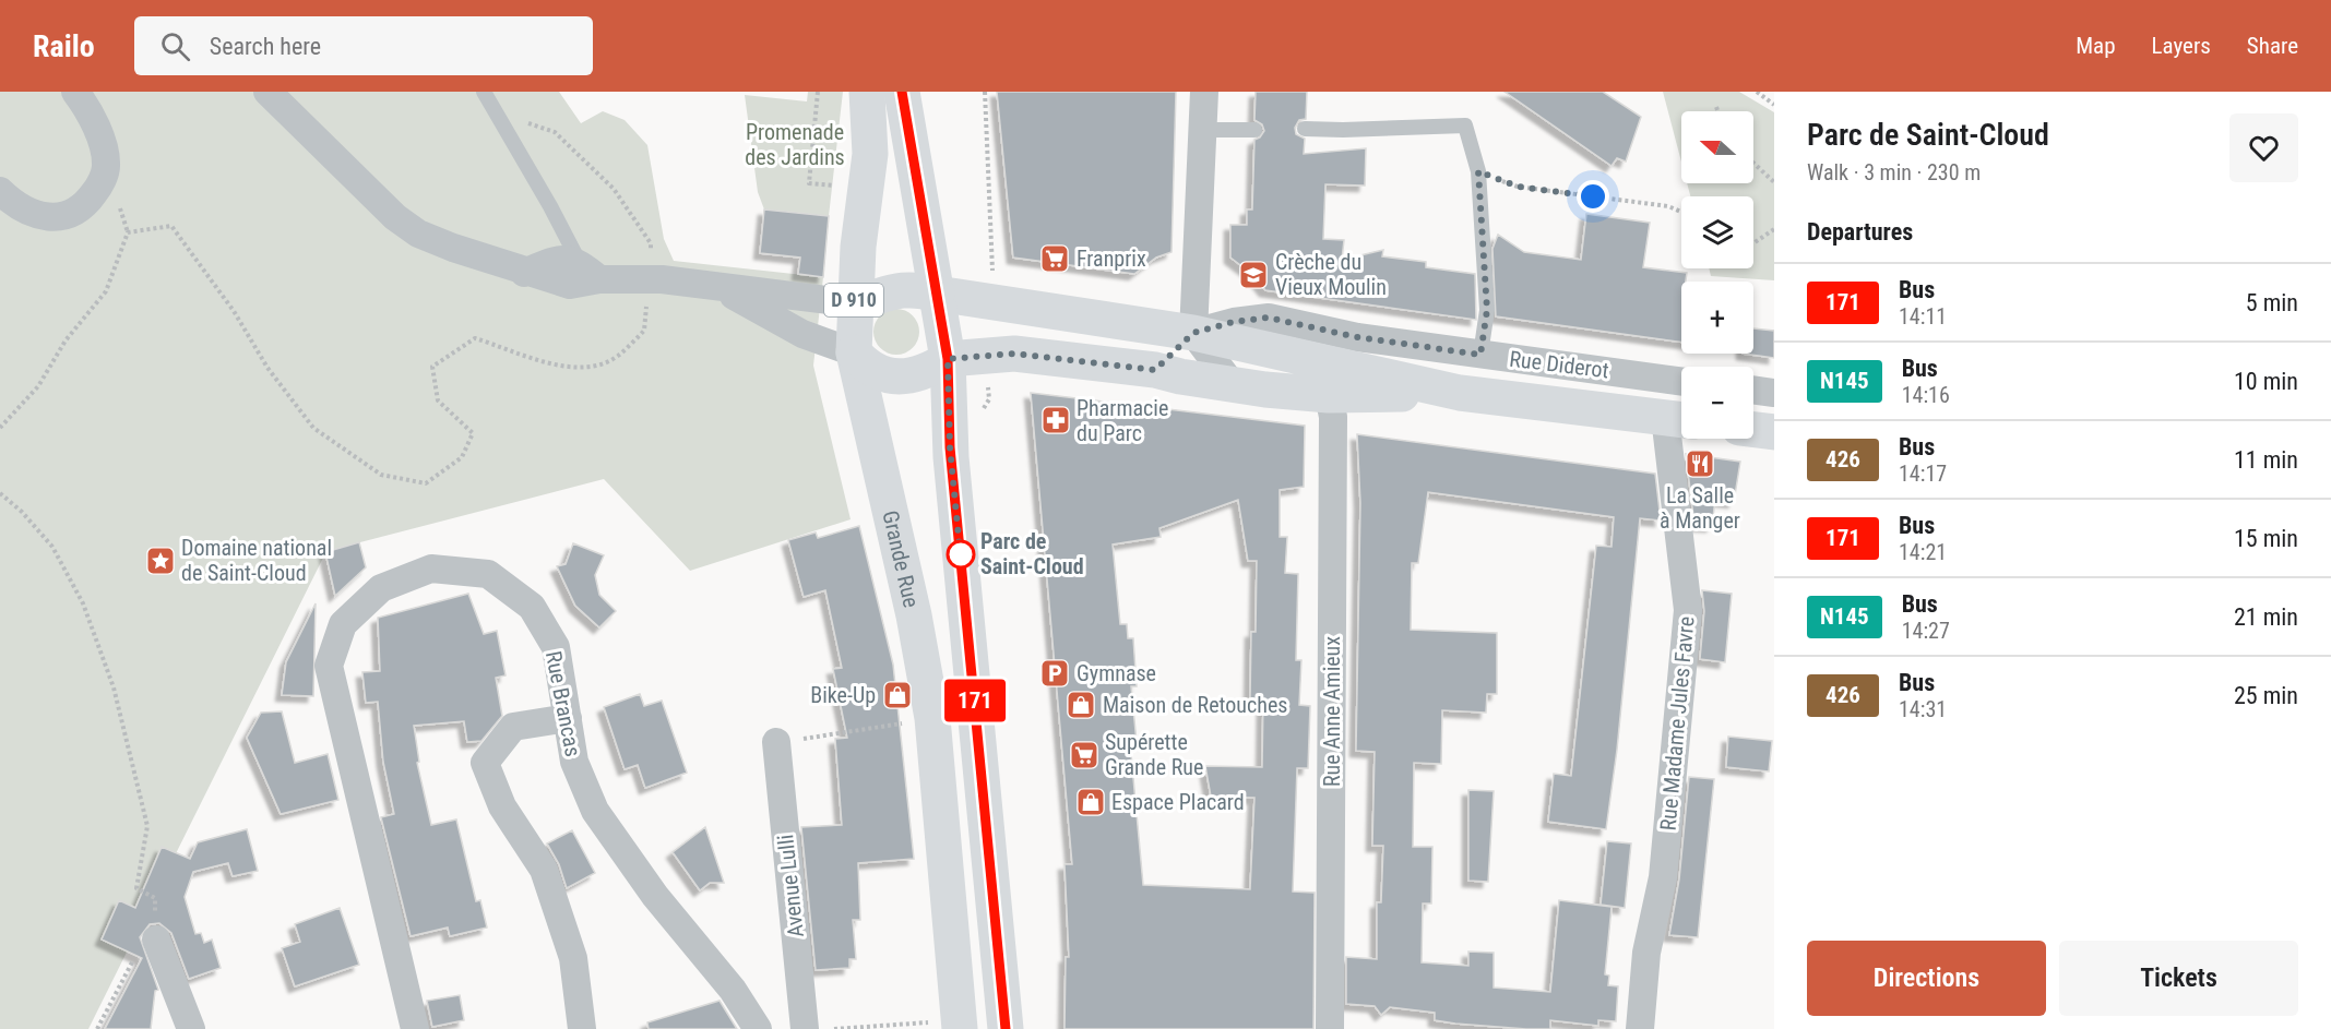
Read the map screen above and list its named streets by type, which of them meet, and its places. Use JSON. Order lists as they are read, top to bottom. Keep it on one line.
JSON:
{"streets":{"main road":["D 910","Grande Rue"],"street":["Rue Diderot","Rue Brancas","Rue Anne Amieux","Rue Madame Jules Favre","Avenue Lulli"]},"parks":["Promenade des Jardins"],"places":{"supermarket":["Franprix","Supérette Grande Rue"],"school or university":["Crèche du Vieux Moulin"],"pharmacy":["Pharmacie du Parc"],"restaurant":["La Salle à Manger"],"other":["Parc de Saint-Cloud"],"place":["Domaine national de Saint-Cloud"],"parking":["Gymnase"],"shop":["Bike-Up","Maison de Retouches","Espace Placard"]},"lines":["bus line 171"],"north":"left","page":{"header":"Railo","search":"Search here","nav":["Map","Layers","Share"],"on_map":"171","heading":[["Parc de Saint-Cloud","Walk · 3 min · 230 m"],"Departures"],"map_buttons":["+","−"],"list":[{"mark":"171","name":"Bus","note":"14:11","value":"5 min"},{"mark":"N145","name":"Bus","note":"14:16","value":"10 min"},{"mark":"426","name":"Bus","note":"14:17","value":"11 min"},{"mark":"171","name":"Bus","note":"14:21","value":"15 min"},{"mark":"N145","name":"Bus","note":"14:27","value":"21 min"},{"mark":"426","name":"Bus","note":"14:31","value":"25 min"}],"buttons":["Directions","Tickets"]}}
